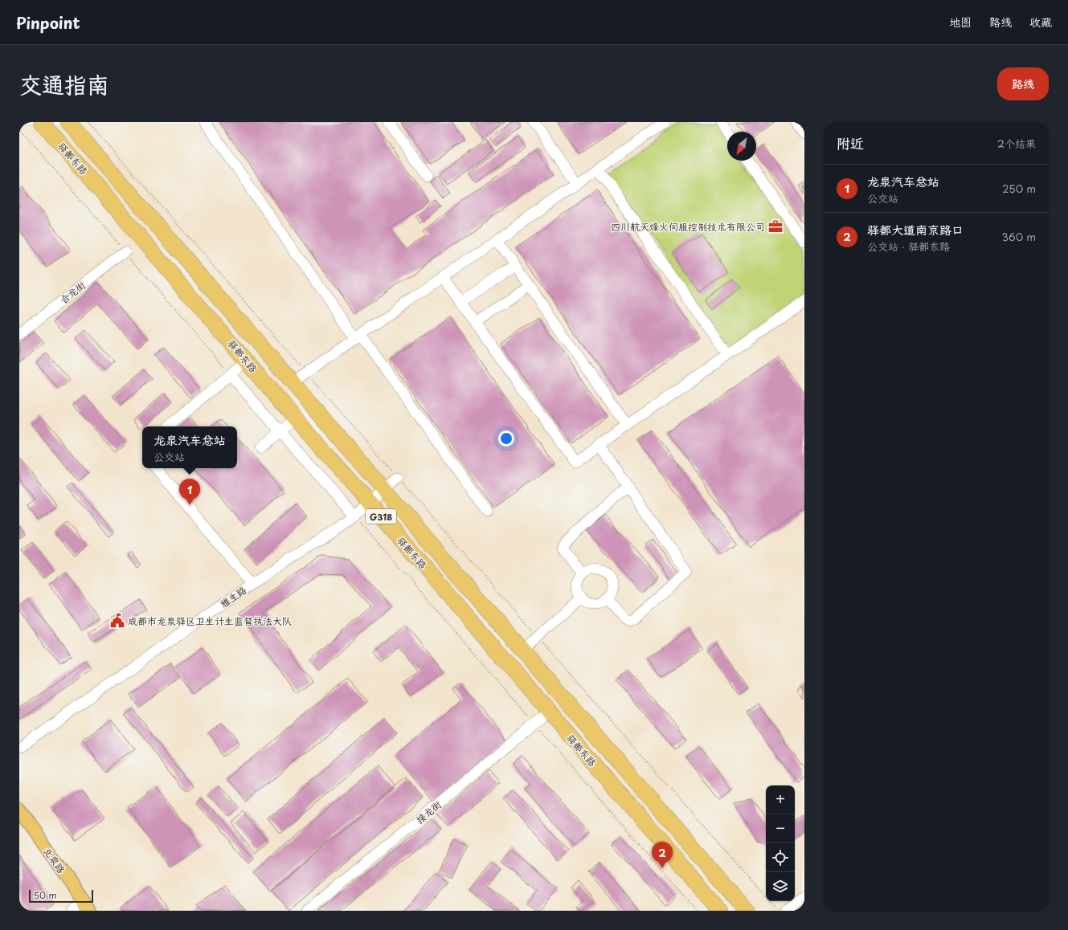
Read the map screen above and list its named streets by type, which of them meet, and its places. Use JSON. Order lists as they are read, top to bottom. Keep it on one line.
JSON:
{"streets":{"highway":["驿都东路","G318"],"main road":["北泉路"],"street":["合龙街","雅生路","接龙街"]},"crossings":[["驿都东路","雅生路"],["驿都东路","接龙街"]],"places":{"office":["四川航天烽火伺服控制技术有限公司"],"public building":["成都市龙泉驿区卫生计生监督执法大队"]},"scale_bar":"50 m","north":"bottom left","page":{"header":"Pinpoint","nav":["地图","路线","收藏"],"title":"交通指南","buttons":"路线","heading":["附近","2个结果"],"list":[{"mark":"1","name":"龙泉汽车总站","note":"公交站","value":"250 m"},{"mark":"2","name":"驿都大道南京路口","note":"公交站 · 驿都东路","value":"360 m"}],"popup":["龙泉汽车总站","公交站"],"pins":["1","2"],"map_buttons":["+","−"],"scale":"50 m"}}
